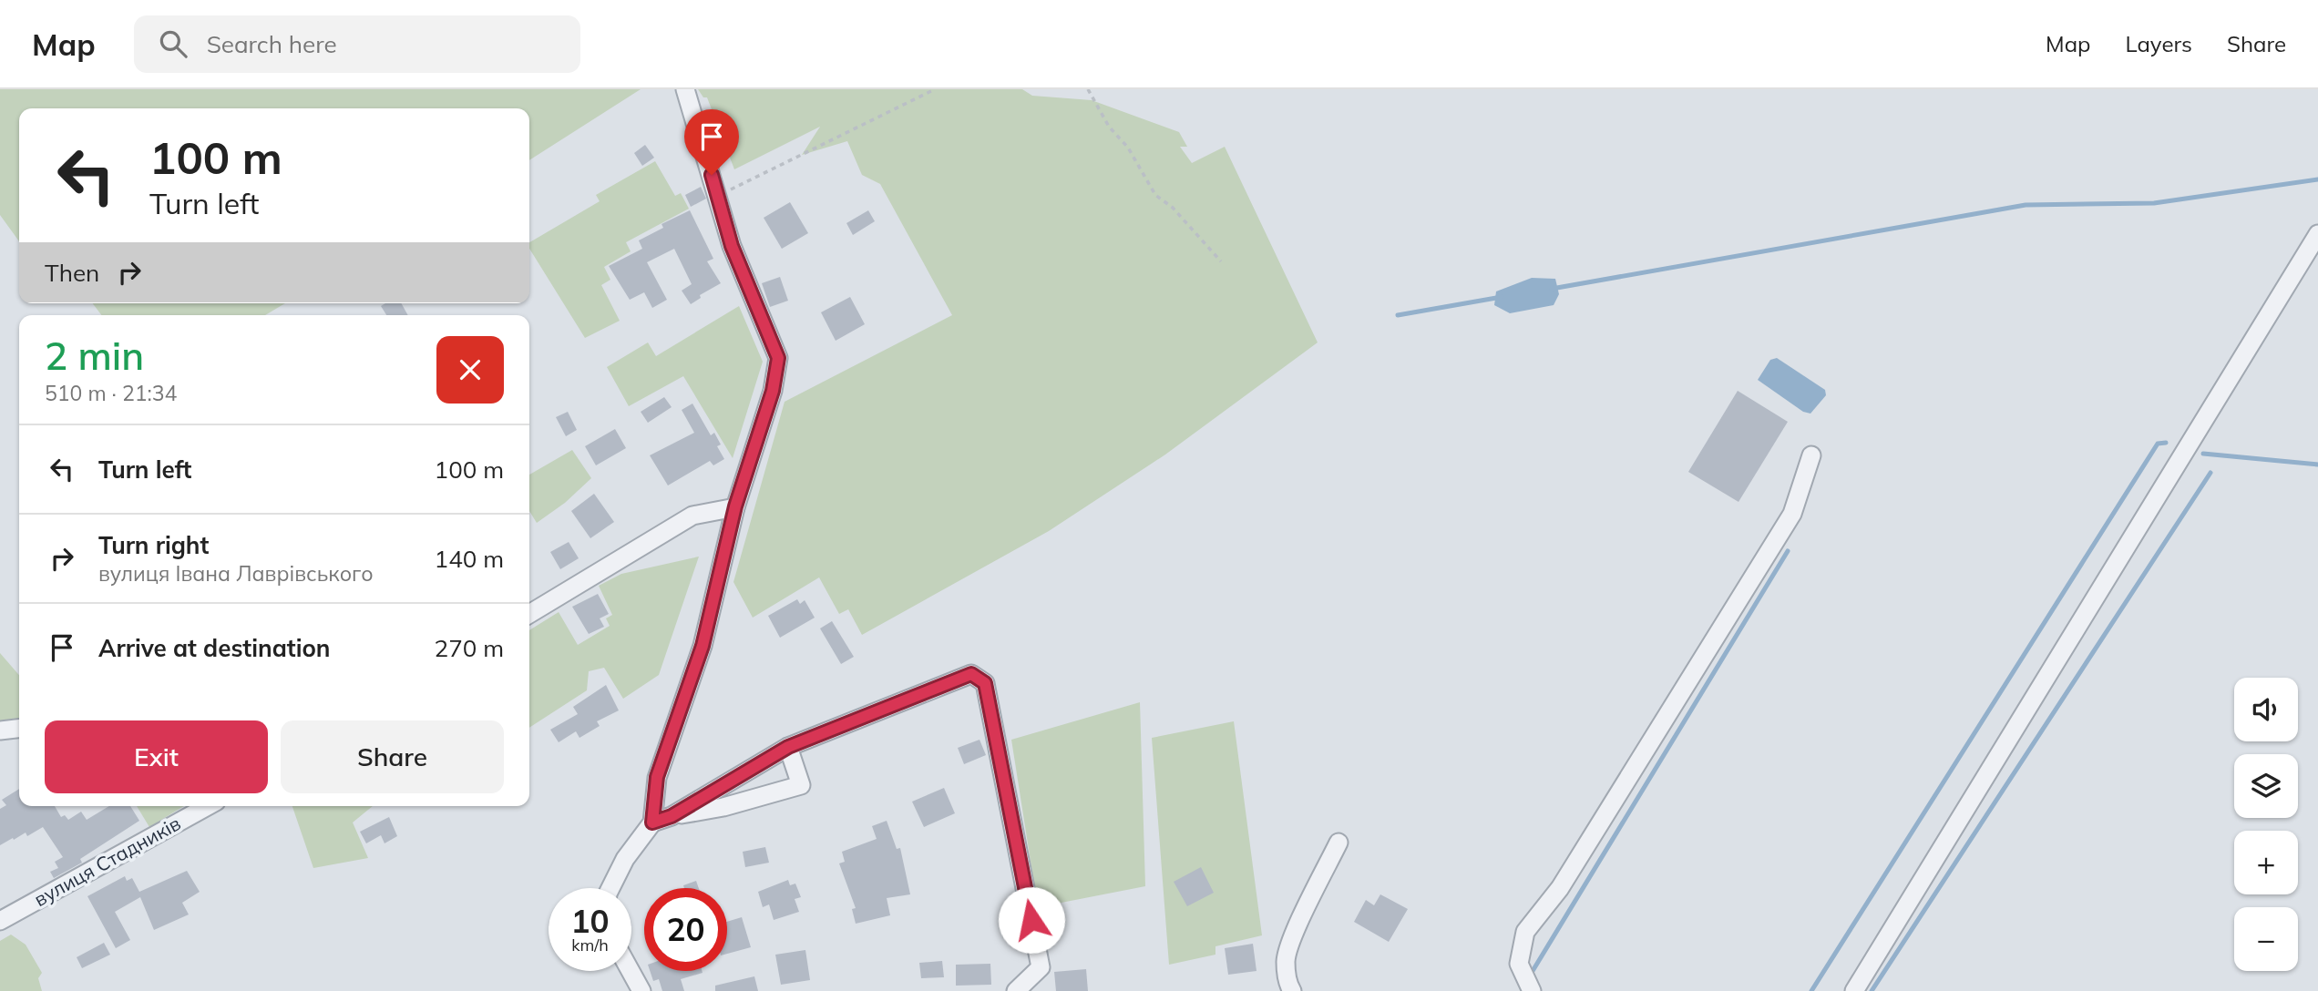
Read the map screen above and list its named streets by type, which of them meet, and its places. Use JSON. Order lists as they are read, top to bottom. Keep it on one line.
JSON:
{"streets":{"street":["вулиця Стадників"]},"page":{"header":"Map","search":"Search here","nav":["Map","Layers","Share"],"turn":["100 m","Turn left"],"then":"Then","heading":["2 min","510 m · 21:34"],"list":[{"name":"Turn left","value":"100 m"},{"name":"Turn right","note":"вулиця Івана Лаврівського","value":"140 m"},{"name":"Arrive at destination","value":"270 m"}],"map_buttons":["+","−"],"buttons":["Exit","Share"],"speed":"10 km/h","limit":"20"}}
